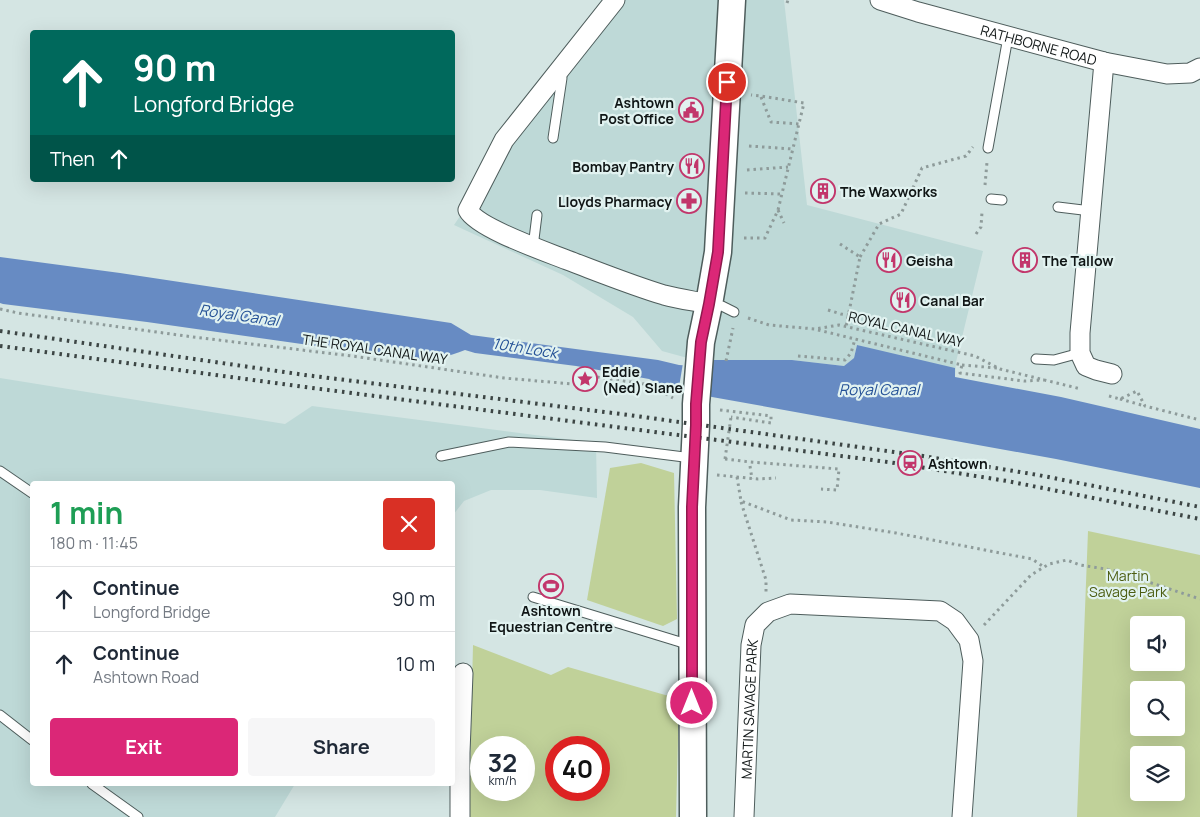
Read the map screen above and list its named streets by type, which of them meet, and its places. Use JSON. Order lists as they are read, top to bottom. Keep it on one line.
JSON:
{"streets":{"street":["RATHBORNE ROAD","MARTIN SAVAGE PARK"],"path":["ROYAL CANAL WAY","THE ROYAL CANAL WAY"]},"water":["Royal Canal","10th Lock"],"parks":["Martin Savage Park"],"places":{"public building":["Ashtown Post Office"],"restaurant":["Bombay Pantry","Geisha","Canal Bar"],"building":["The Waxworks","The Tallow"],"pharmacy":["Lloyds Pharmacy"],"place":["Eddie (Ned) Slane"],"station":["Ashtown"],"sports":["Ashtown Equestrian Centre"]},"page":{"turn":["90 m","Longford Bridge"],"then":"Then","heading":["1 min","180 m · 11:45"],"list":[{"name":"Continue","note":"Longford Bridge","value":"90 m"},{"name":"Continue","note":"Ashtown Road","value":"10 m"}],"buttons":["Exit","Share"],"speed":"32 km/h","limit":"40"}}
